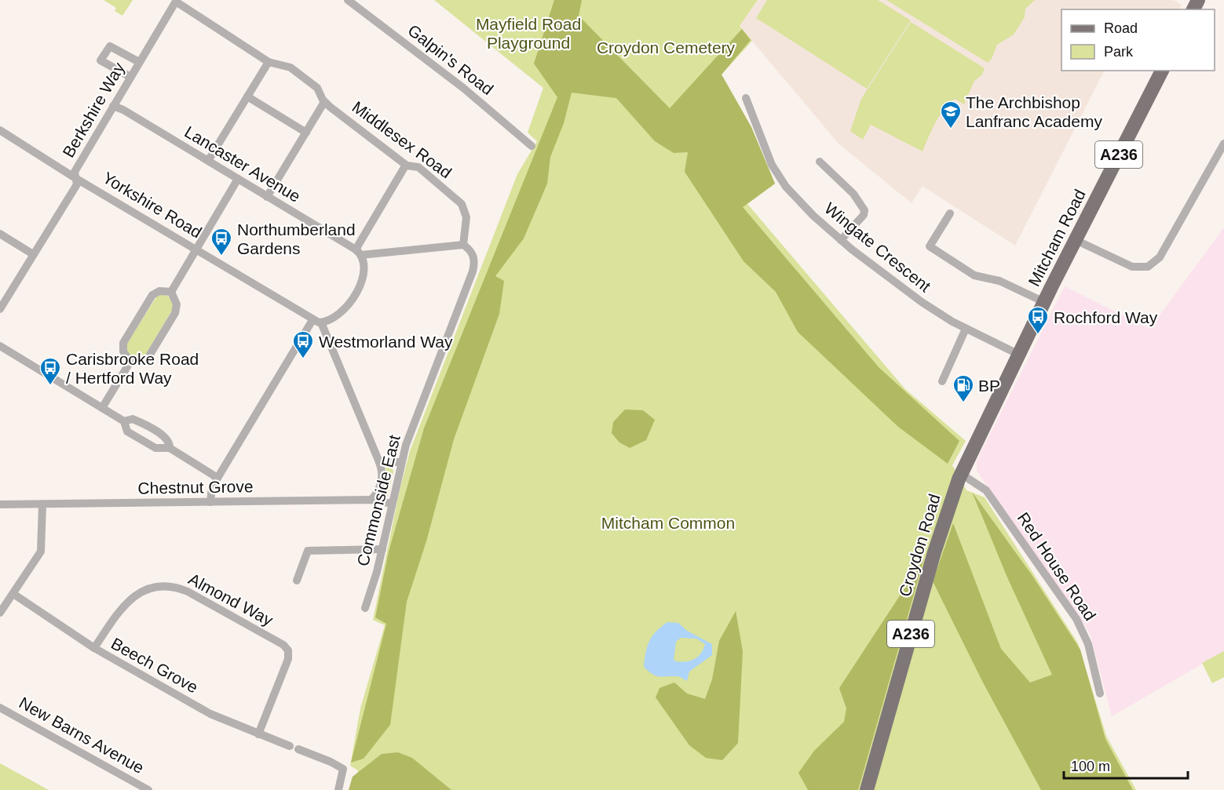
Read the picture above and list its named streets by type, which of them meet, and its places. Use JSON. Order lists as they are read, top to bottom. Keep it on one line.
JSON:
{"streets":{"main road":["A236","Mitcham Road","Croydon Road"],"street":["Galpin's Road","Berkshire Way","Middlesex Road","Lancaster Avenue","Yorkshire Road","Wingate Crescent","Chestnut Grove","Commonside East","Red House Road","Almond Way","Beech Grove","New Barns Avenue"]},"crossings":[["Berkshire Way","Middlesex Road"],["Berkshire Way","Lancaster Avenue"],["Berkshire Way","Yorkshire Road"],["Middlesex Road","Commonside East"],["Mitcham Road","Wingate Crescent"],["Mitcham Road","Croydon Road"],["Mitcham Road","Red House Road"],["Chestnut Grove","Commonside East"],["Croydon Road","Red House Road"],["Almond Way","Beech Grove"]],"parks":["Mayfield Road Playground","Croydon Cemetery","Mitcham Common"],"places":{"school or university":["The Archbishop Lanfranc Academy"],"bus stop":["Northumberland Gardens","Rochford Way","Westmorland Way","Carisbrooke Road / Hertford Way"],"fuel station":["BP"]},"legend":["Road","Park"],"scale_bar":"100 m"}
